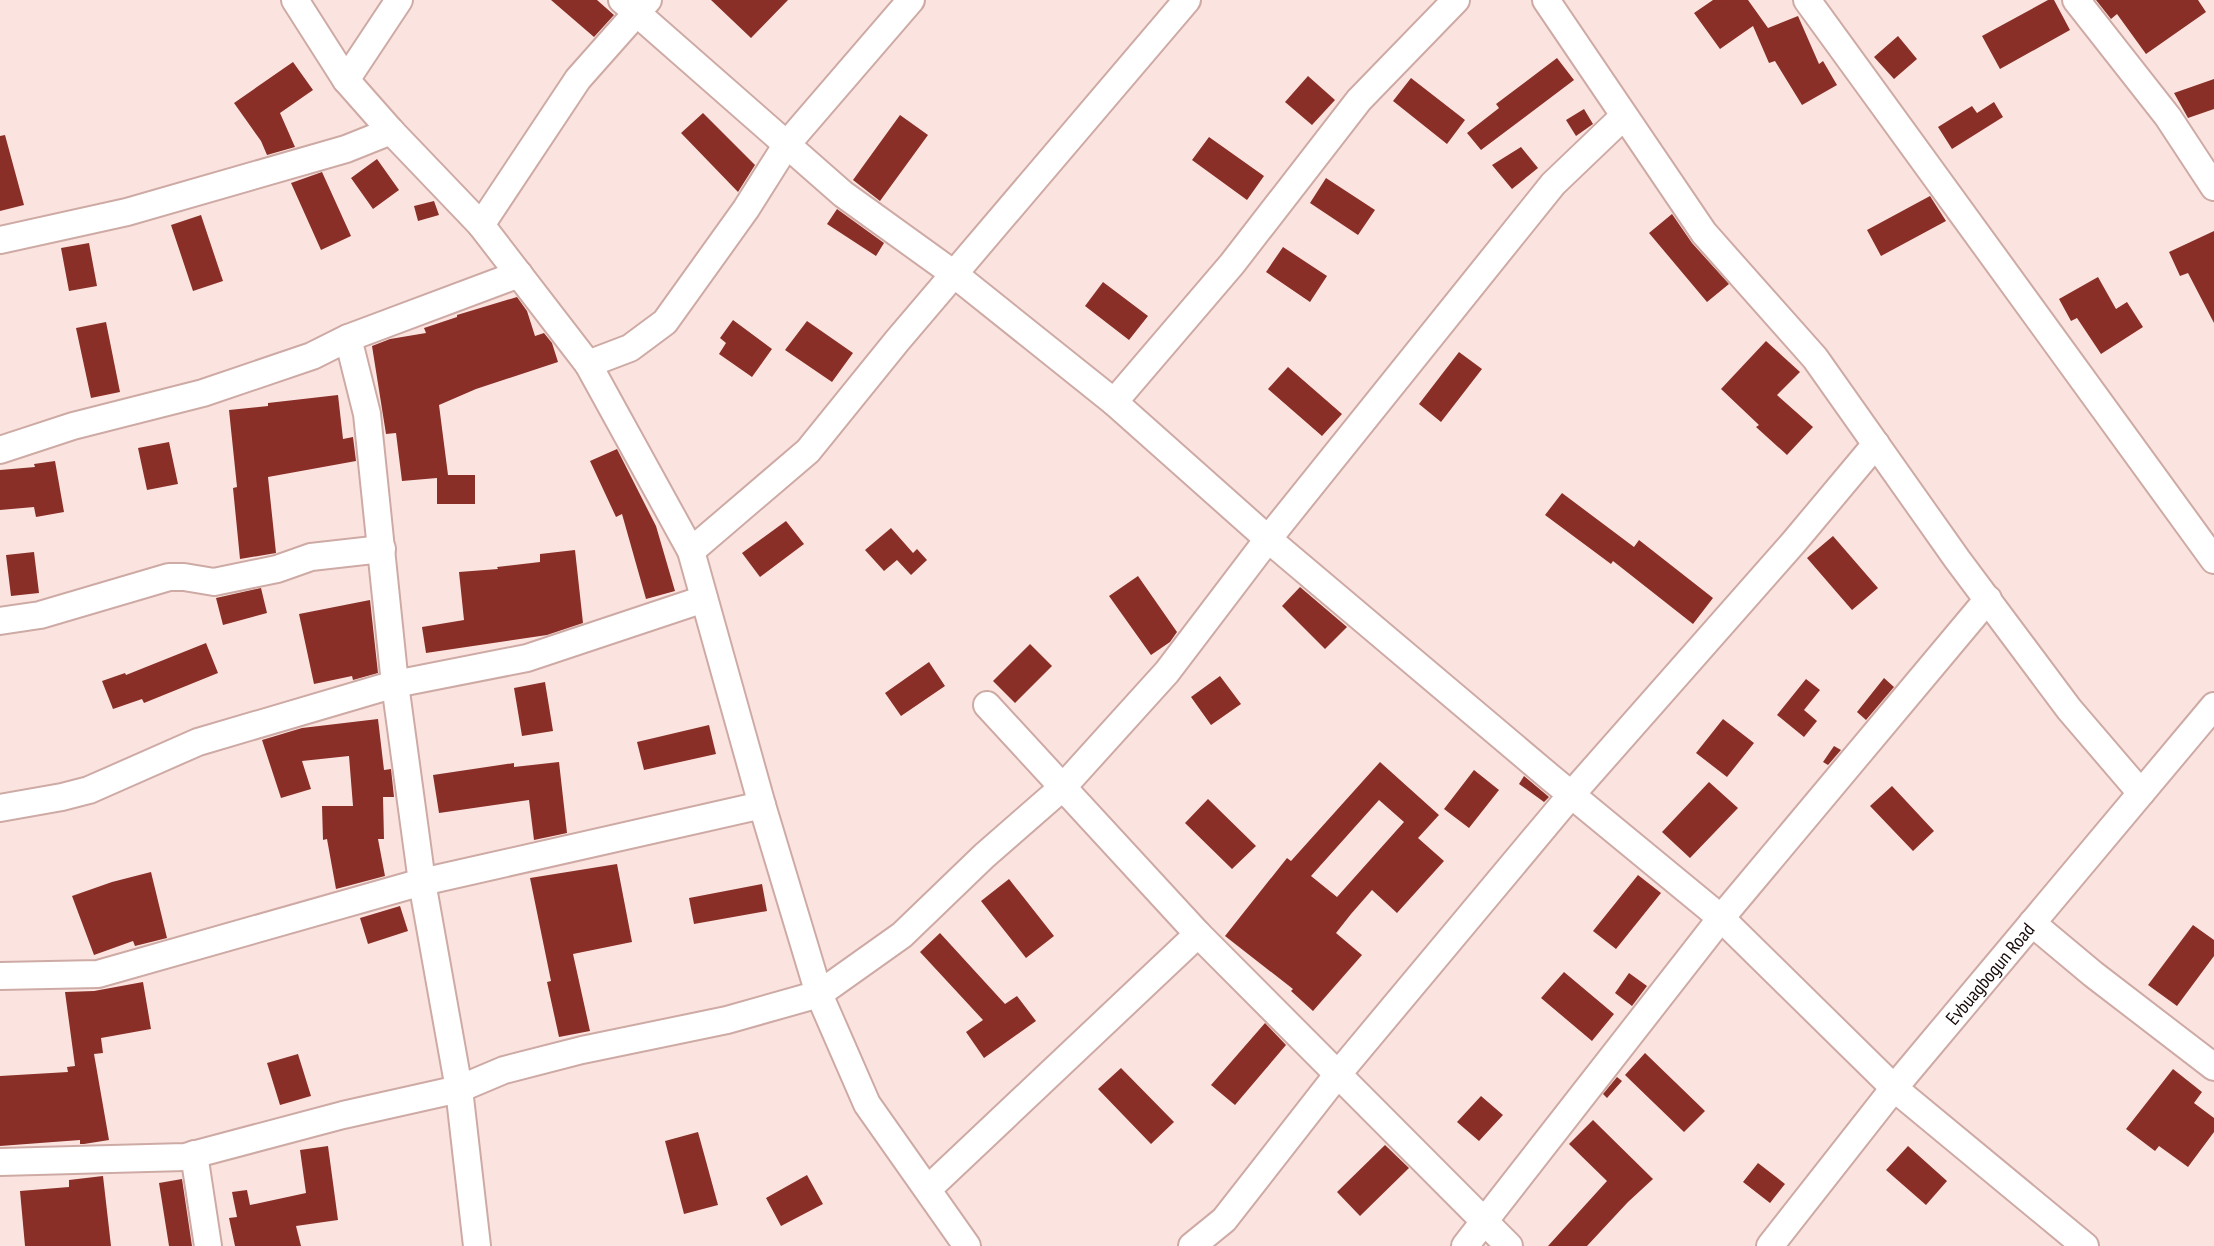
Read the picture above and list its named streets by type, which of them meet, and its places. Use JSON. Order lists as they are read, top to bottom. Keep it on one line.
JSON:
{"streets":{"street":["Evbuagbogun Road"]}}
